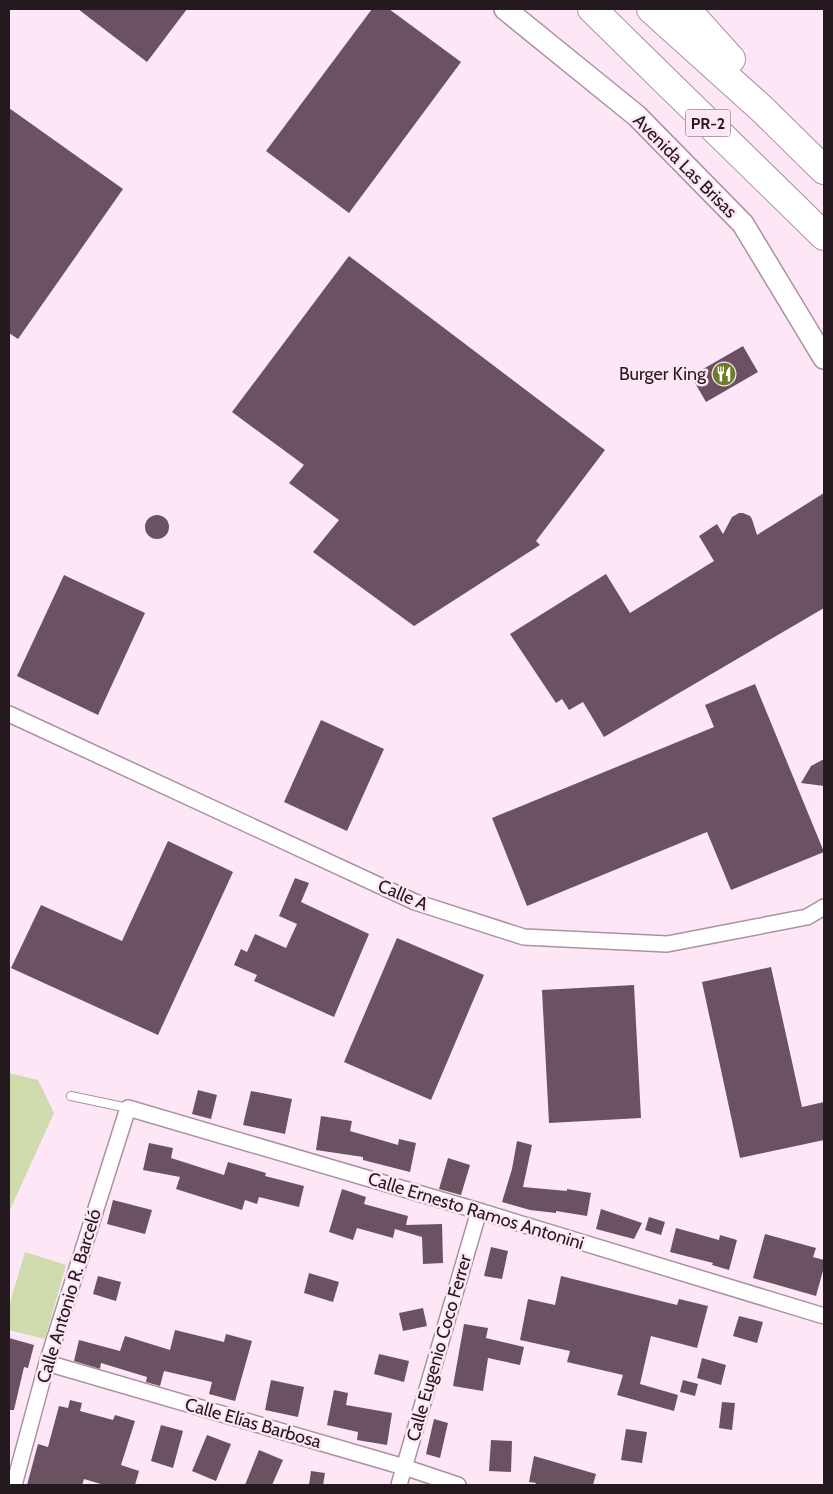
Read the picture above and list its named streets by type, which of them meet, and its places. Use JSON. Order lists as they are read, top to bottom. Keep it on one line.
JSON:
{"streets":{"highway":["PR-2"],"street":["Avenida Las Brisas","Calle A","Calle Ernesto Ramos Antonini","Calle Antonio R. Barceló","Calle Eugenio Coco Ferrer","Calle Elías Barbosa"]},"crossings":[["Calle Ernesto Ramos Antonini","Calle Antonio R. Barceló"],["Calle Ernesto Ramos Antonini","Calle Eugenio Coco Ferrer"],["Calle Antonio R. Barceló","Calle Elías Barbosa"],["Calle Eugenio Coco Ferrer","Calle Elías Barbosa"]],"places":{"restaurant":["Burger King"]}}
